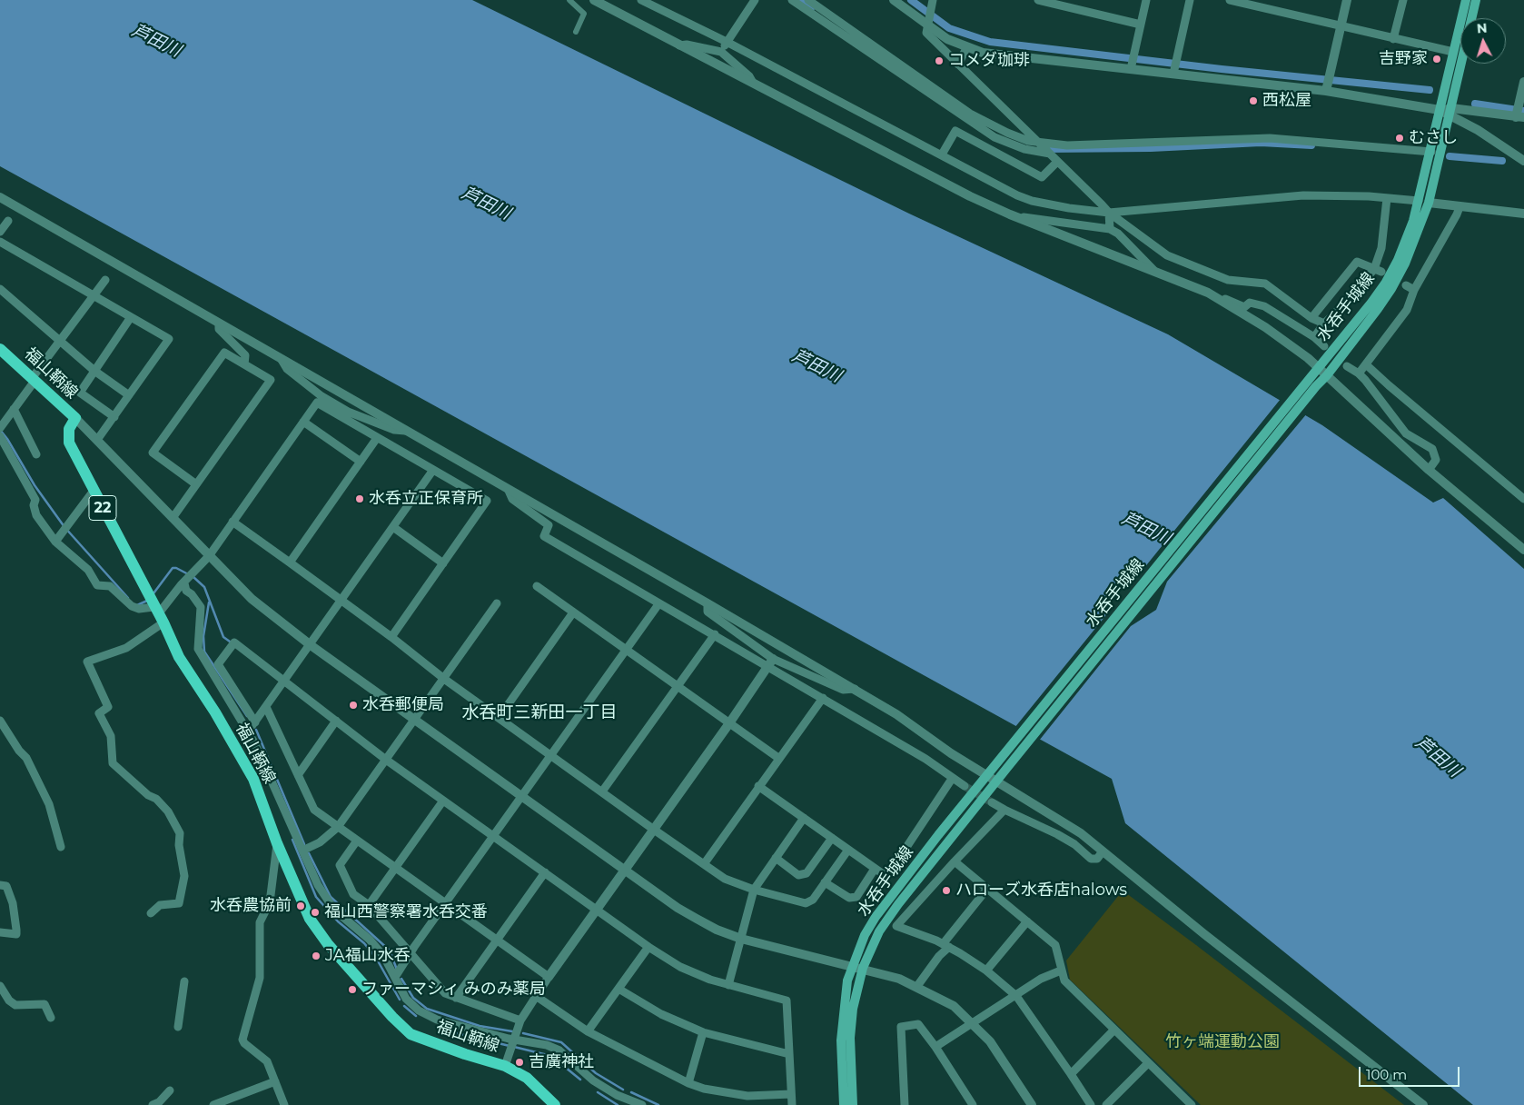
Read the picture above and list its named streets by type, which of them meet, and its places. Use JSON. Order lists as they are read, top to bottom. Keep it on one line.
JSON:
{"streets":{"main road":["水呑手城線","福山鞆線","22"]},"districts":["水呑町三新田一丁目"],"water":["芦田川"],"parks":["竹ヶ端運動公園"],"places":["吉野家","コメダ珈琲","西松屋","むさし","水呑立正保育所","水呑郵便局","ハローズ水呑店halows","水呑農協前","福山西警察署水呑交番","JA福山水呑","ファーマシィ みのみ薬局","吉廣神社"],"scale_bar":"100 m","north":"top"}
